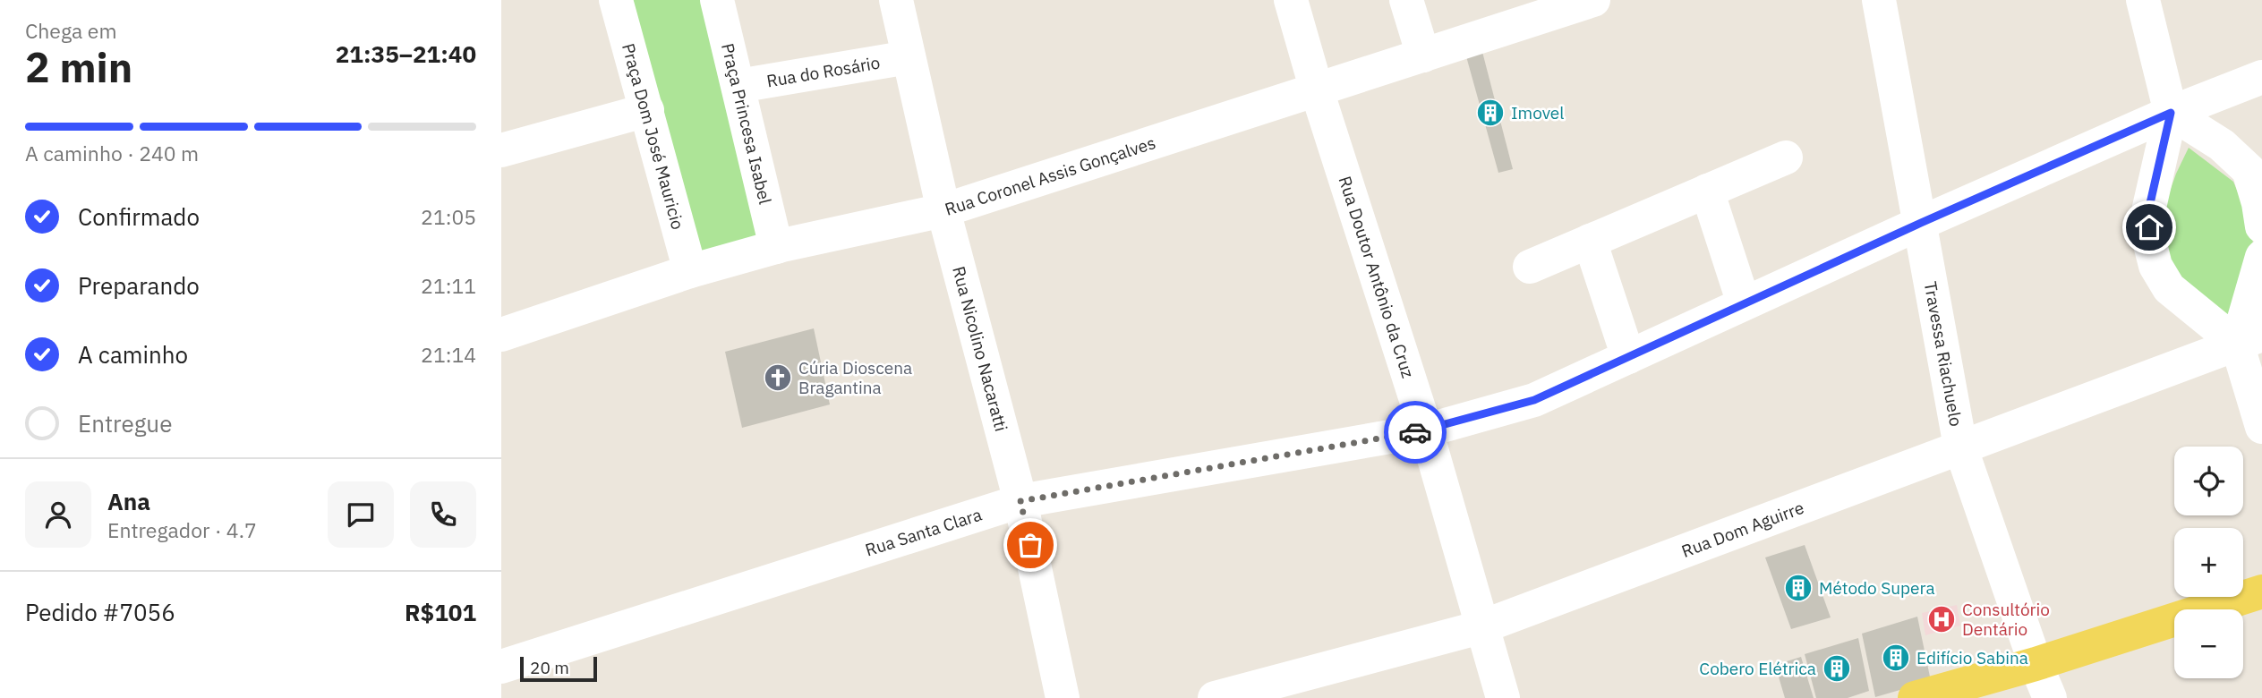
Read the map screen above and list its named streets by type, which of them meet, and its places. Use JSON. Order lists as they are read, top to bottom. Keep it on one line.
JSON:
{"streets":{"street":["Rua do Rosário","Praça Princesa Isabel","Praça Dom José Mauricio","Rua Coronel Assis Gonçalves","Rua Doutor Antônio da Cruz","Rua Nicolino Nacaratti","Travessa Riachuelo","Rua Dom Aguirre","Rua Santa Clara"]},"crossings":[["Rua do Rosário","Praça Princesa Isabel"],["Rua do Rosário","Rua Nicolino Nacaratti"],["Praça Princesa Isabel","Rua Coronel Assis Gonçalves"],["Praça Dom José Mauricio","Rua Coronel Assis Gonçalves"],["Rua Coronel Assis Gonçalves","Rua Doutor Antônio da Cruz"],["Rua Coronel Assis Gonçalves","Rua Nicolino Nacaratti"],["Rua Doutor Antônio da Cruz","Rua Dom Aguirre"],["Rua Doutor Antônio da Cruz","Rua Santa Clara"],["Rua Nicolino Nacaratti","Rua Santa Clara"],["Travessa Riachuelo","Rua Dom Aguirre"],["Travessa Riachuelo","Rua Santa Clara"]],"places":{"building":["Imovel","Método Supera","Edifício Sabina","Cobero Elétrica"],"church":["Cúria Dioscena Bragantina"],"hospital":["Consultório Dentário"]},"scale_bar":"20 m","page":{"heading":["2 min","Chega em","21:35–21:40"],"panel":["Ana","Entregador · 4.7","Pedido #7056","R$101"],"bar":"A caminho · 240 m","list":[["Confirmado","21:05"],["Preparando","21:11"],["A caminho","21:14"],"Entregue"],"map_buttons":["+","−"],"scale":"20 m"}}
